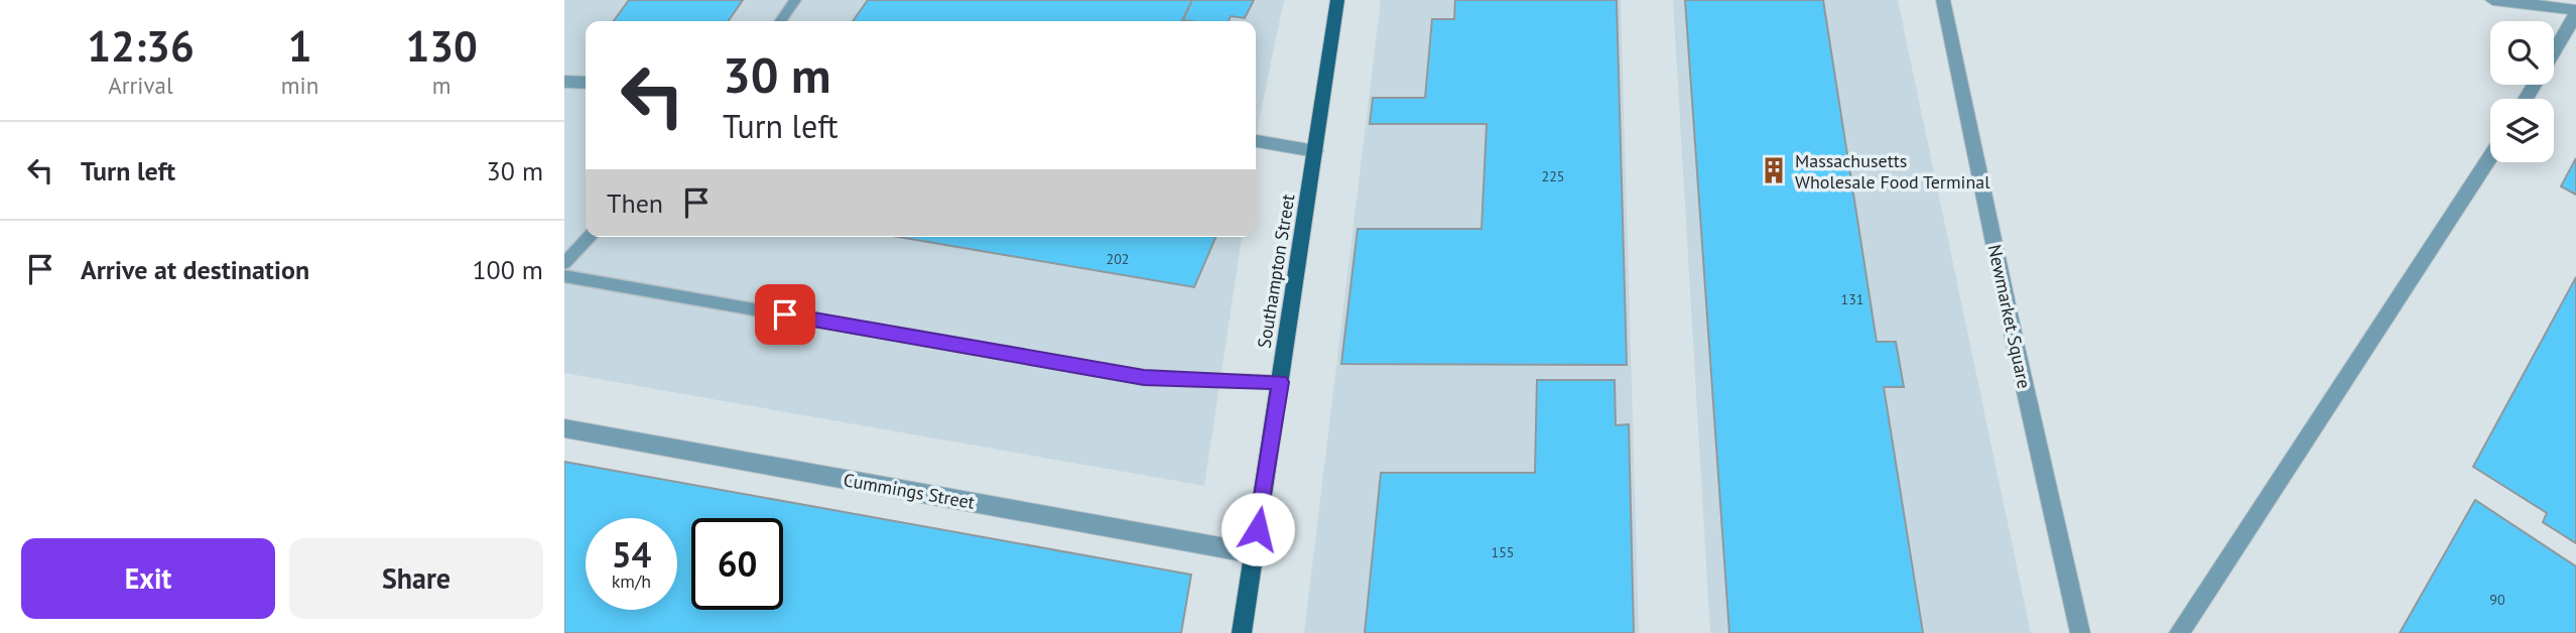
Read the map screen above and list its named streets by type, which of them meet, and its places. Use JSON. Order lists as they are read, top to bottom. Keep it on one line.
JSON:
{"streets":{"main road":["Southampton Street"],"street":["Newmarket Square","Cummings Street"]},"crossings":[["Southampton Street","Cummings Street"]],"places":{"building":["Massachusetts Wholesale Food Terminal"]},"house_numbers":["225","202","131","155","90"],"page":{"eta":["12:36","Arrival","1","min","130","m"],"turn":["30 m","Turn left"],"list":[{"name":"Turn left","value":"30 m"},{"name":"Arrive at destination","value":"100 m"}],"then":"Then","speed":"54 km/h","limit":"60","buttons":["Exit","Share"]}}
